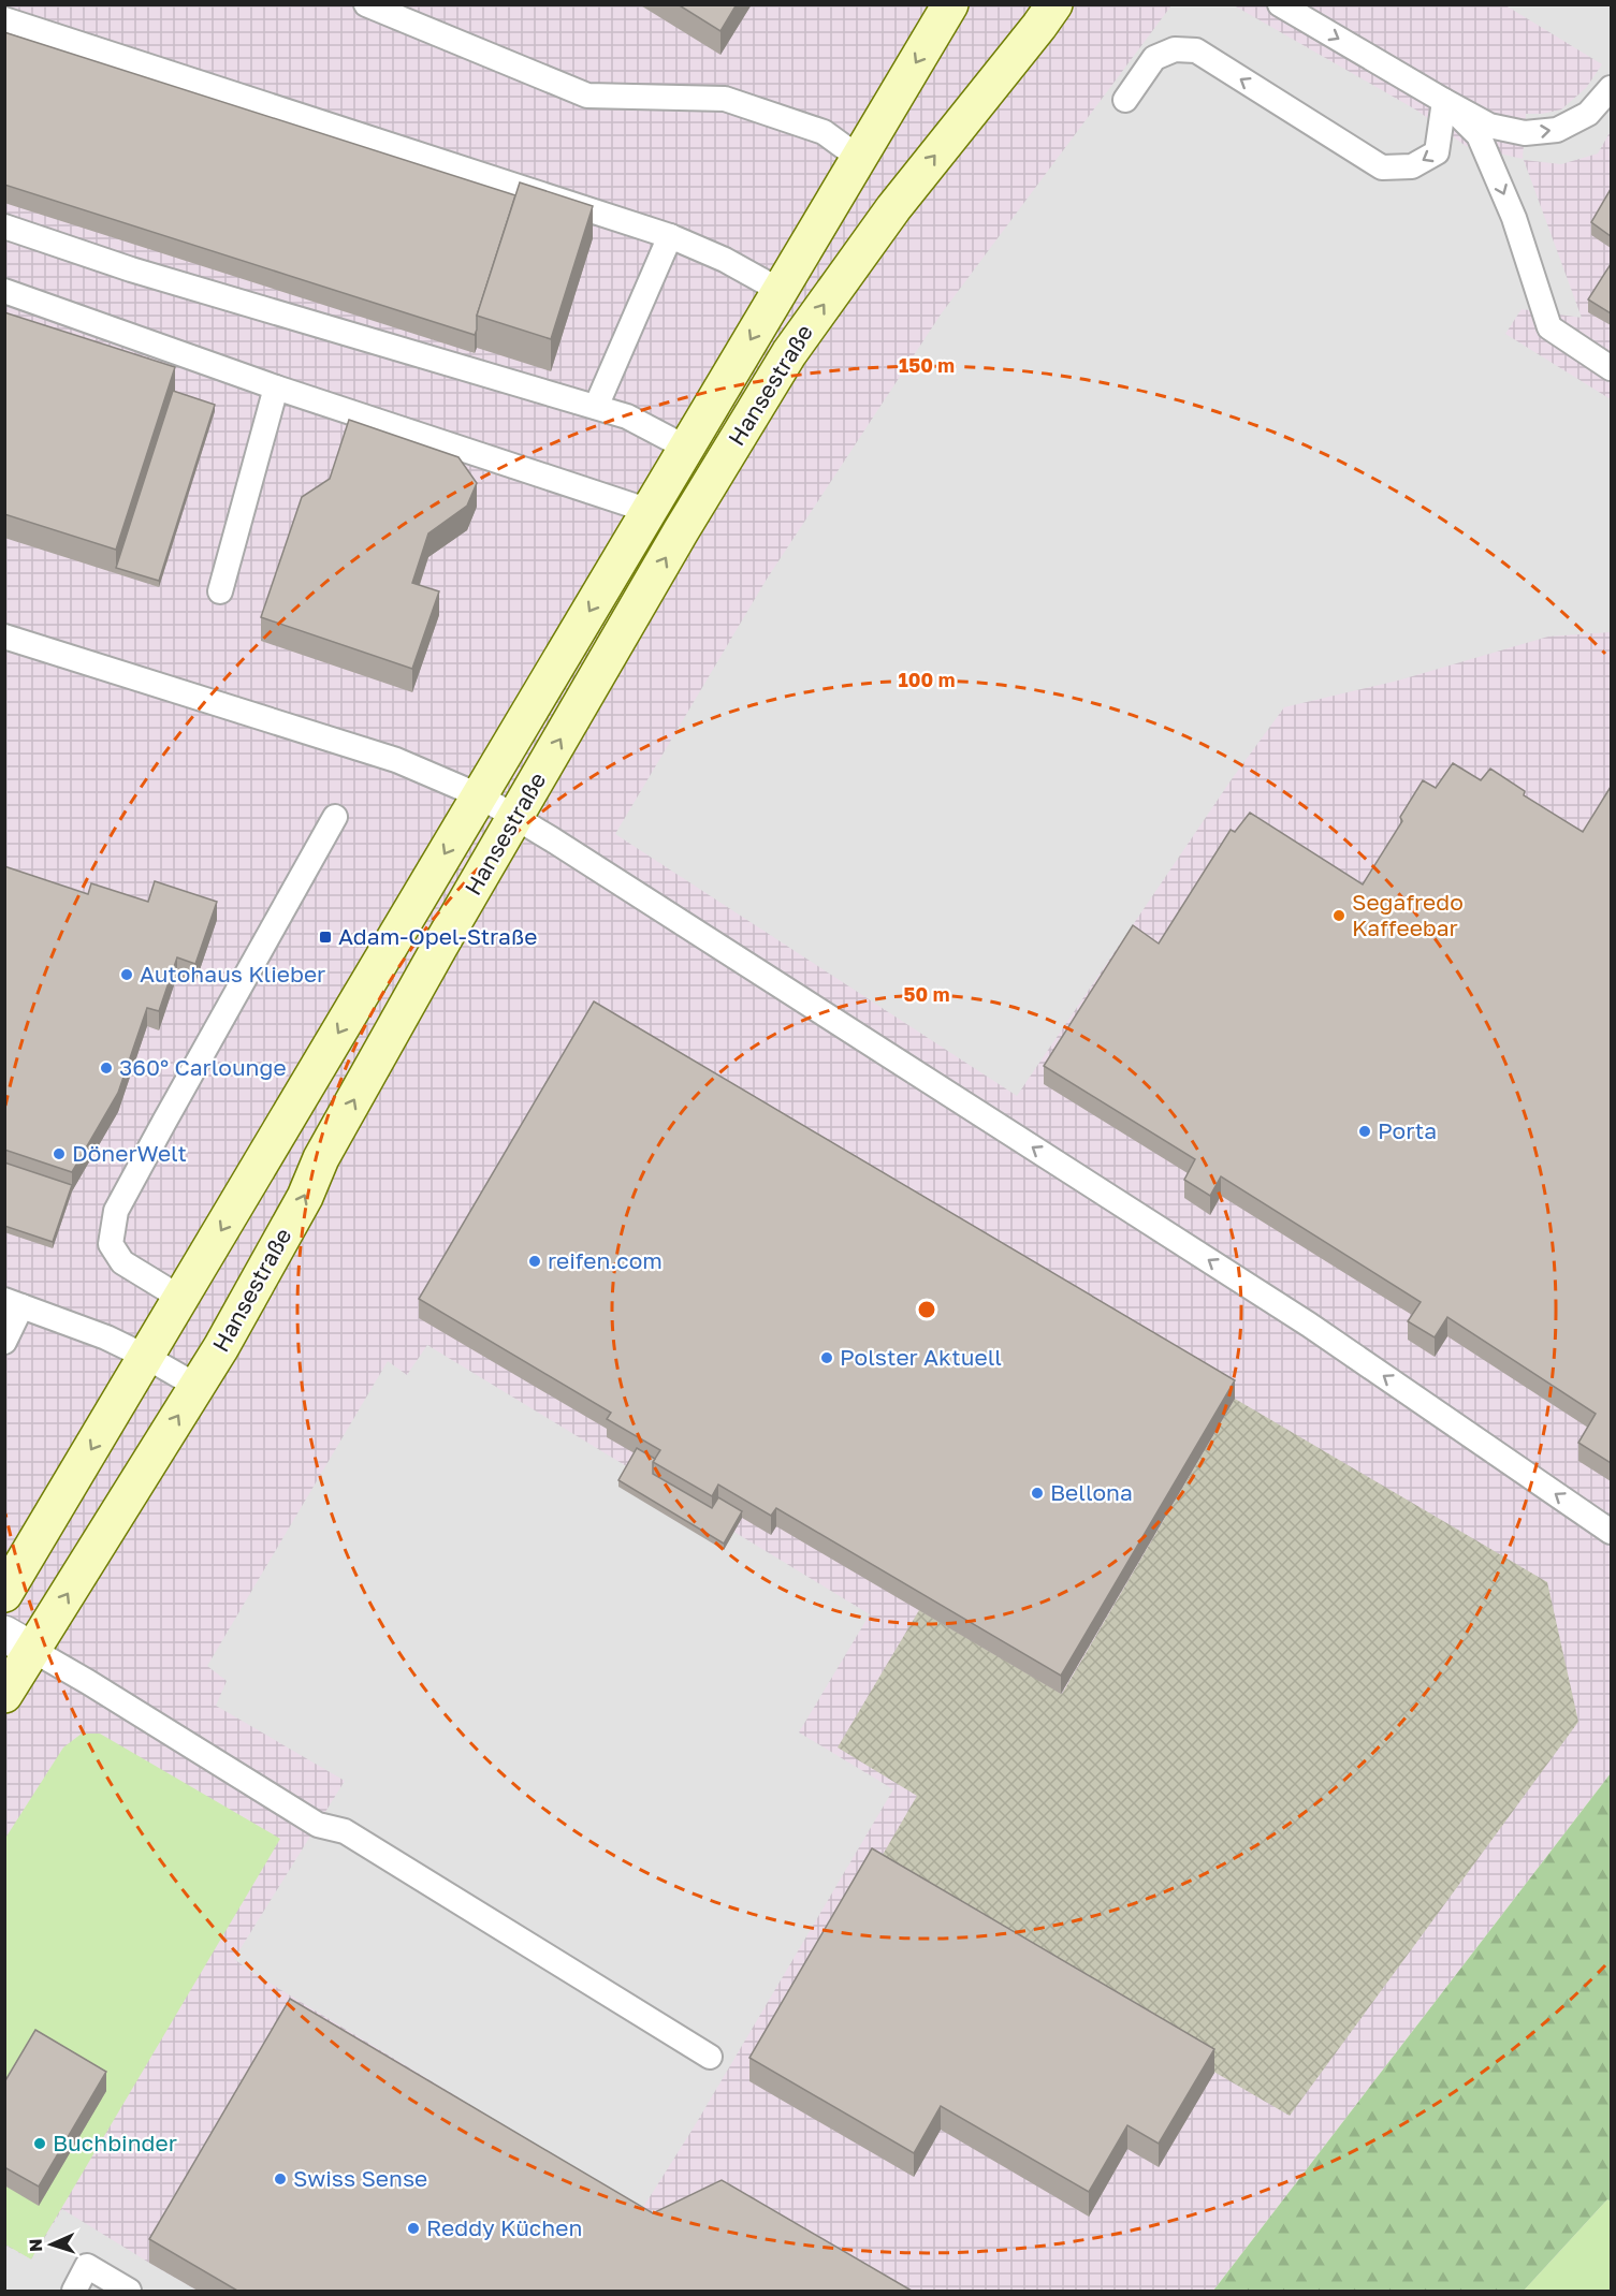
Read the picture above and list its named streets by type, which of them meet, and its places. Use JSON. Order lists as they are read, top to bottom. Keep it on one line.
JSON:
{"streets":{"main road":["Hansestraße"]},"places":{"other":["Segafredo Kaffeebar","Autohaus Klieber","360° Carlounge","Porta","DönerWelt","reifen.com","Polster Aktuell","Bellona","Buchbinder","Swiss Sense","Reddy Küchen"],"transit":["Adam-Opel-Straße"]},"north":"left","rings":["150 m","100 m","50 m"]}
